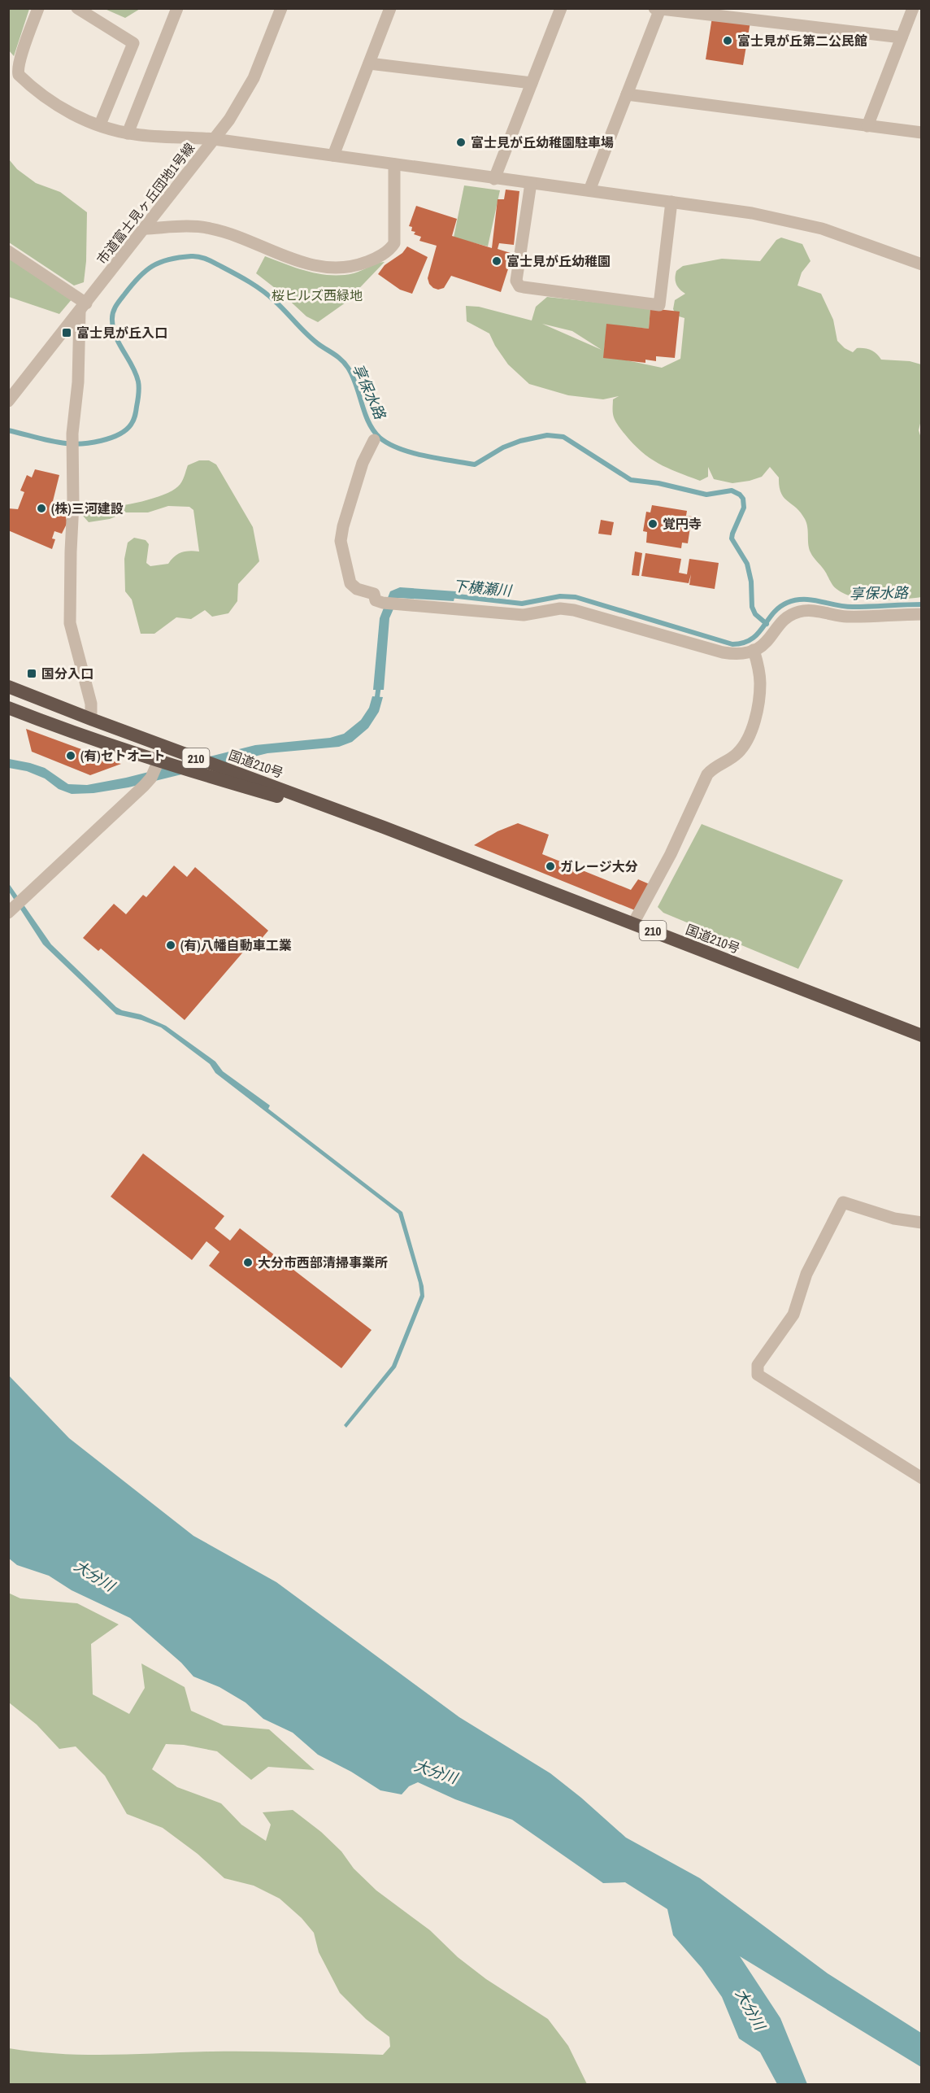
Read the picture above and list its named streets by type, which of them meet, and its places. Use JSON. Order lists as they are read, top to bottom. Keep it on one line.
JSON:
{"streets":{"highway":["210","国道210号"],"street":["市道富士見ヶ丘団地1号線"]},"water":["享保水路","下横瀬川","大分川"],"parks":["桜ヒルズ西緑地"],"places":{"other":["富士見が丘第二公民館","富士見が丘幼稚園駐車場","富士見が丘幼稚園","(株)三河建設","覚円寺","(有)セトオート","ガレージ大分","(有)八幡自動車工業","大分市西部清掃事業所"],"transit":["富士見が丘入口","国分入口"]}}
